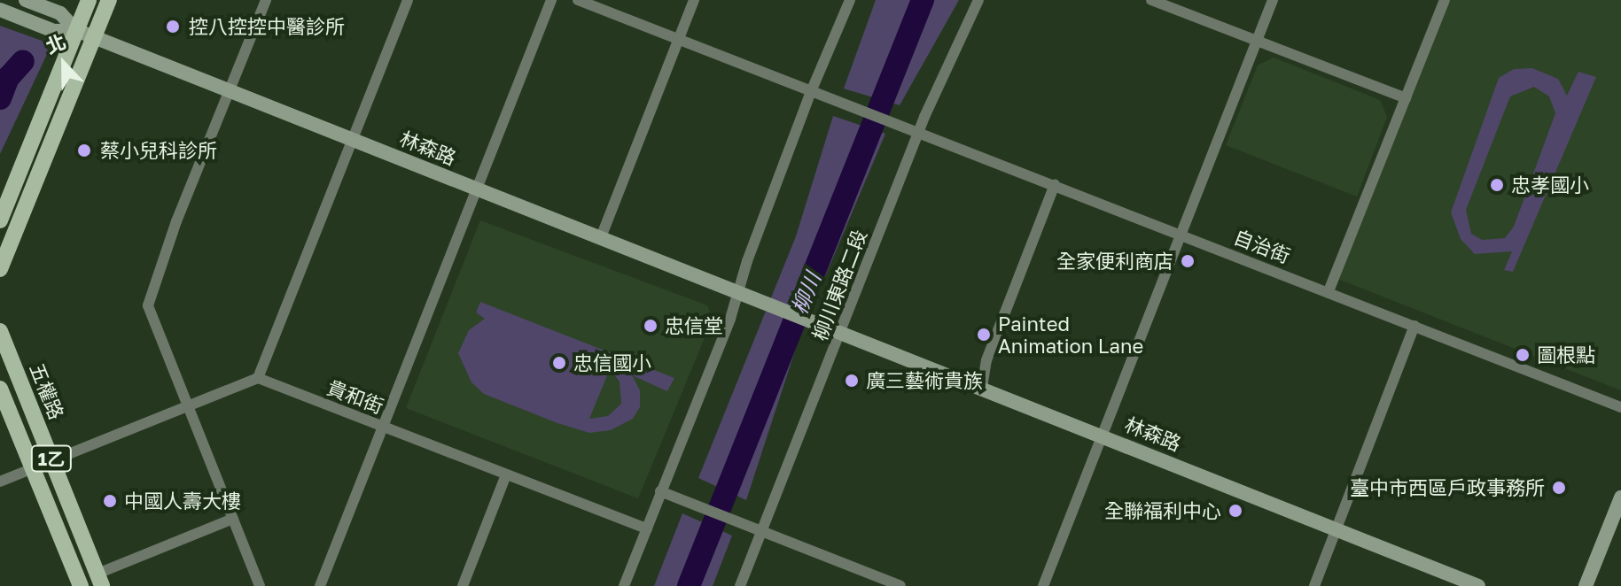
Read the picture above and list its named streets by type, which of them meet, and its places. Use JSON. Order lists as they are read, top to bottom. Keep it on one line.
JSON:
{"streets":{"main road":["林森路","五權路","1乙"],"street":["自治街","柳川東路二段","貴和街"]},"crossings":[["林森路","柳川東路二段"],["自治街","柳川東路二段"]],"water":["柳川"],"places":["控八控控中醫診所","蔡小兒科診所","忠孝國小","全家便利商店","忠信堂","Painted Animation Lane","圖根點","忠信國小","廣三藝術貴族","臺中市西區戶政事務所","中國人壽大樓","全聯福利中心"],"north":"top"}
